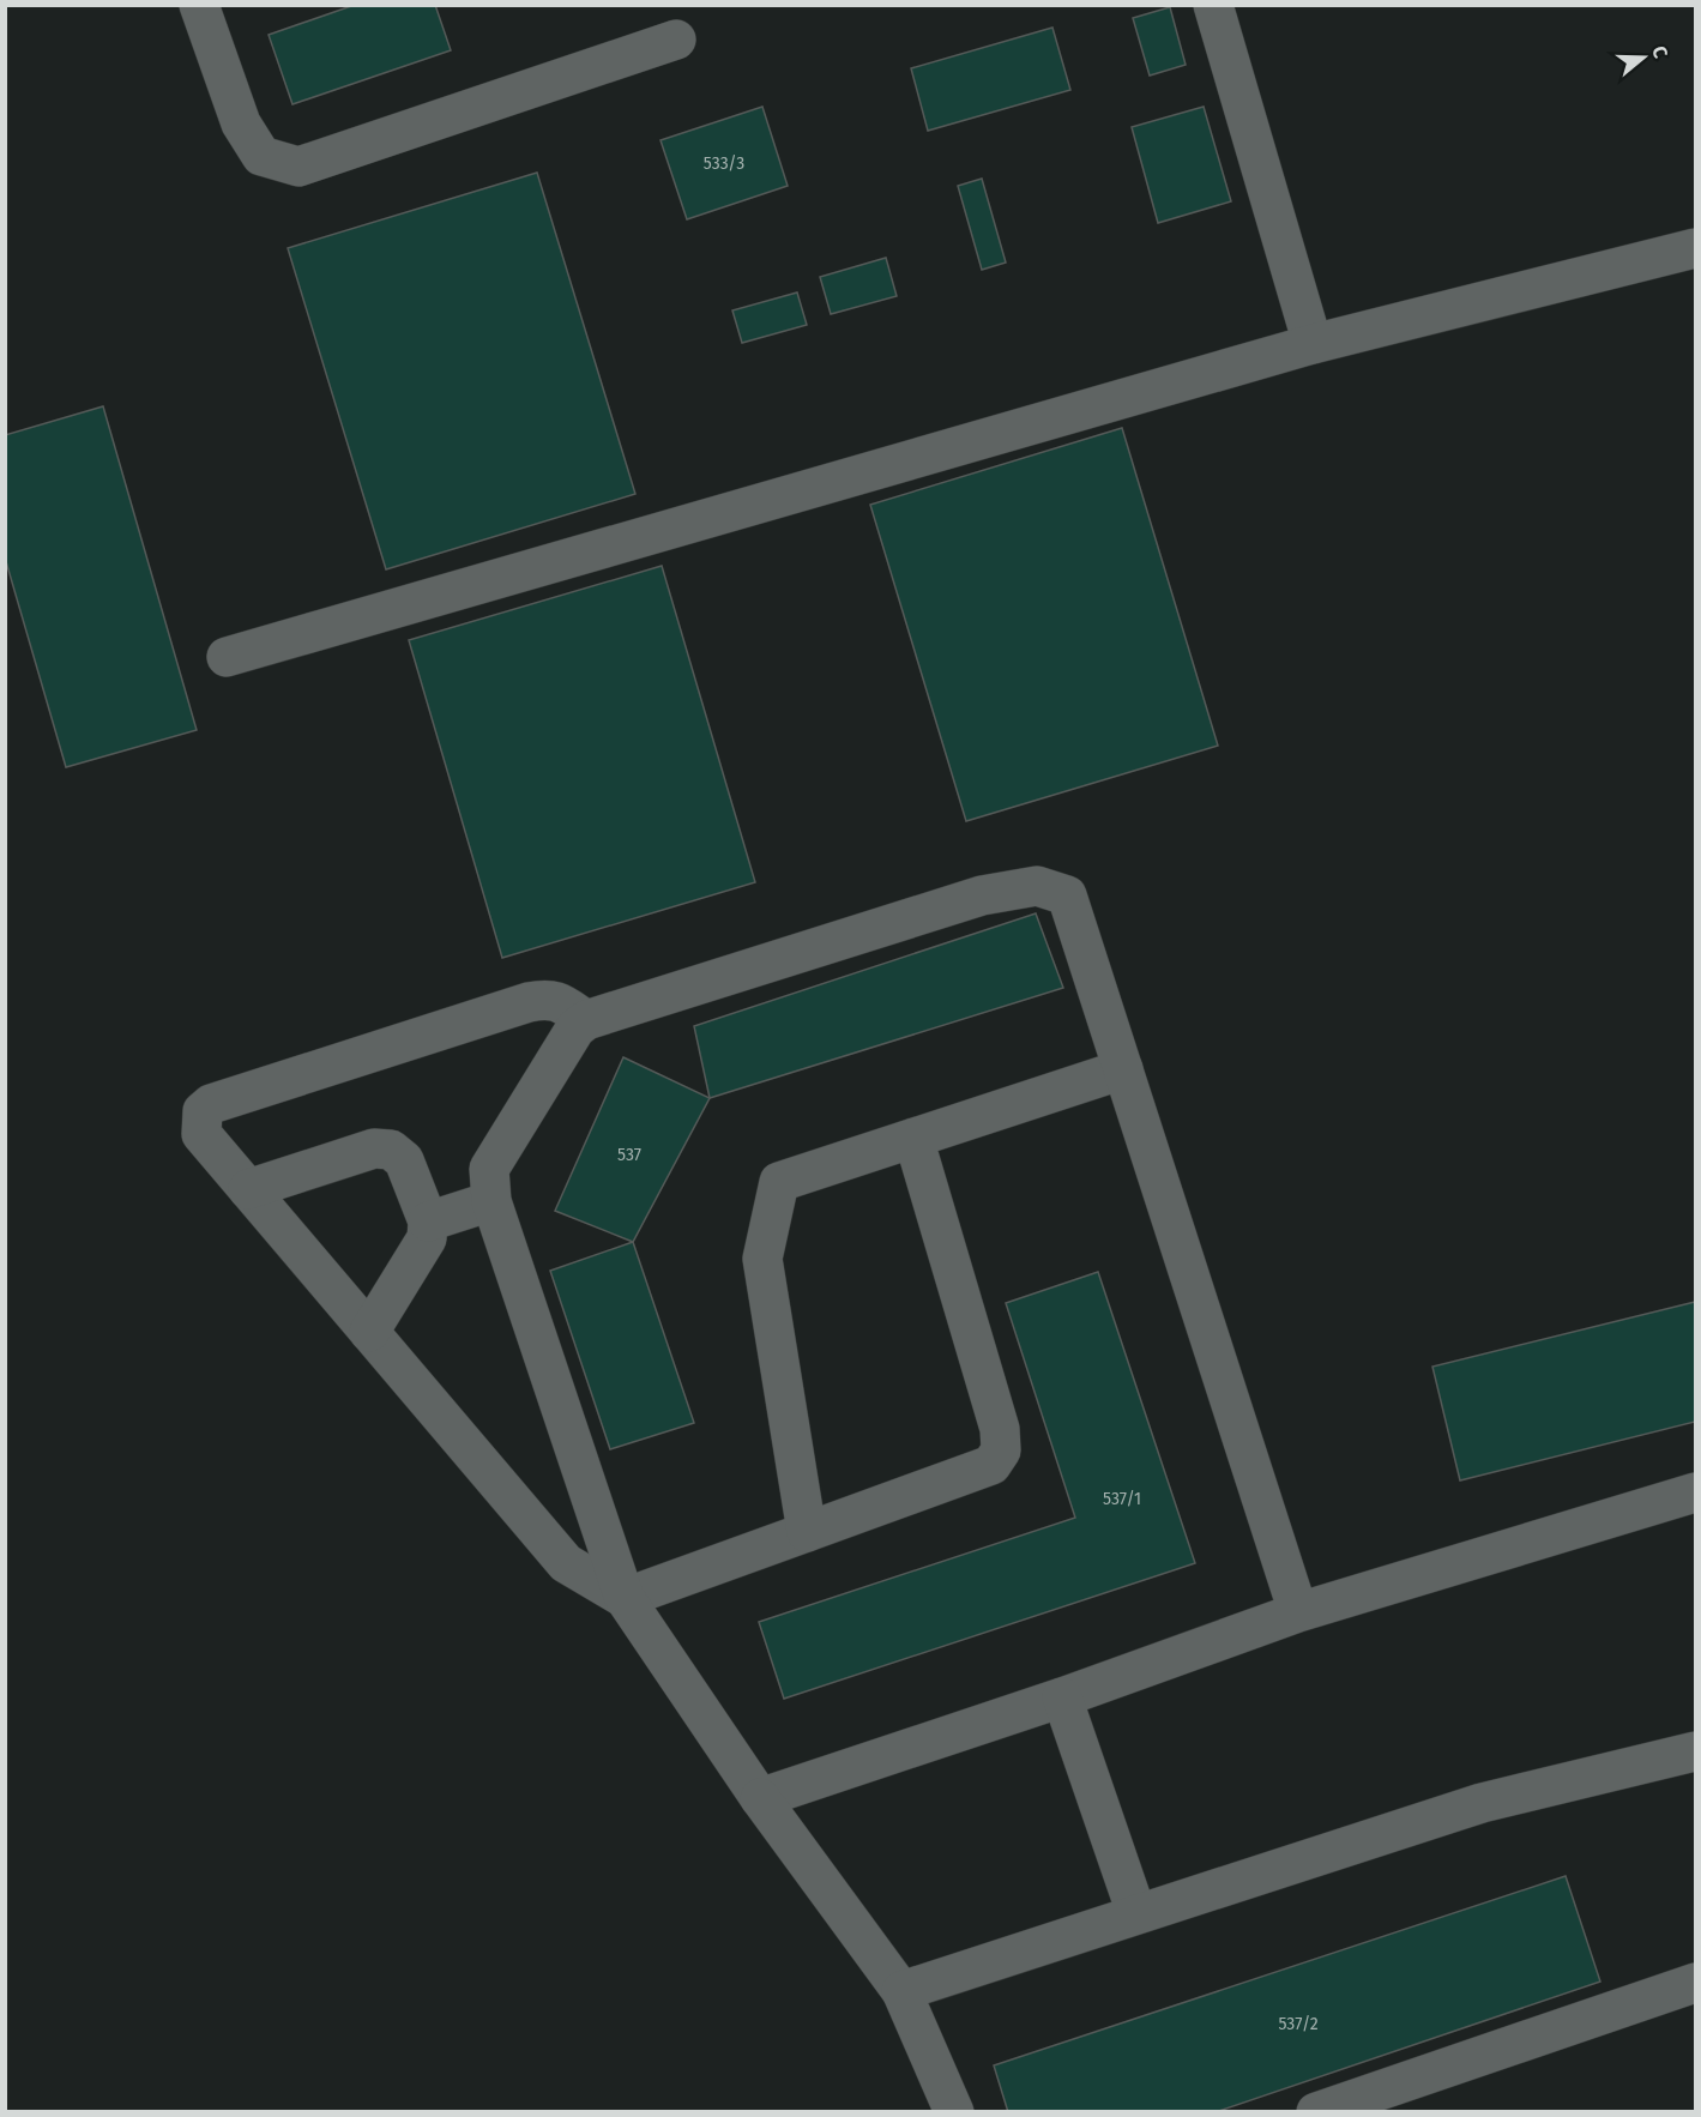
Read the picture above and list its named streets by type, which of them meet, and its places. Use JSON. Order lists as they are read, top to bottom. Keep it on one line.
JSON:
{"house_numbers":["533/3","537","537/1","537/2"],"north":"right"}
